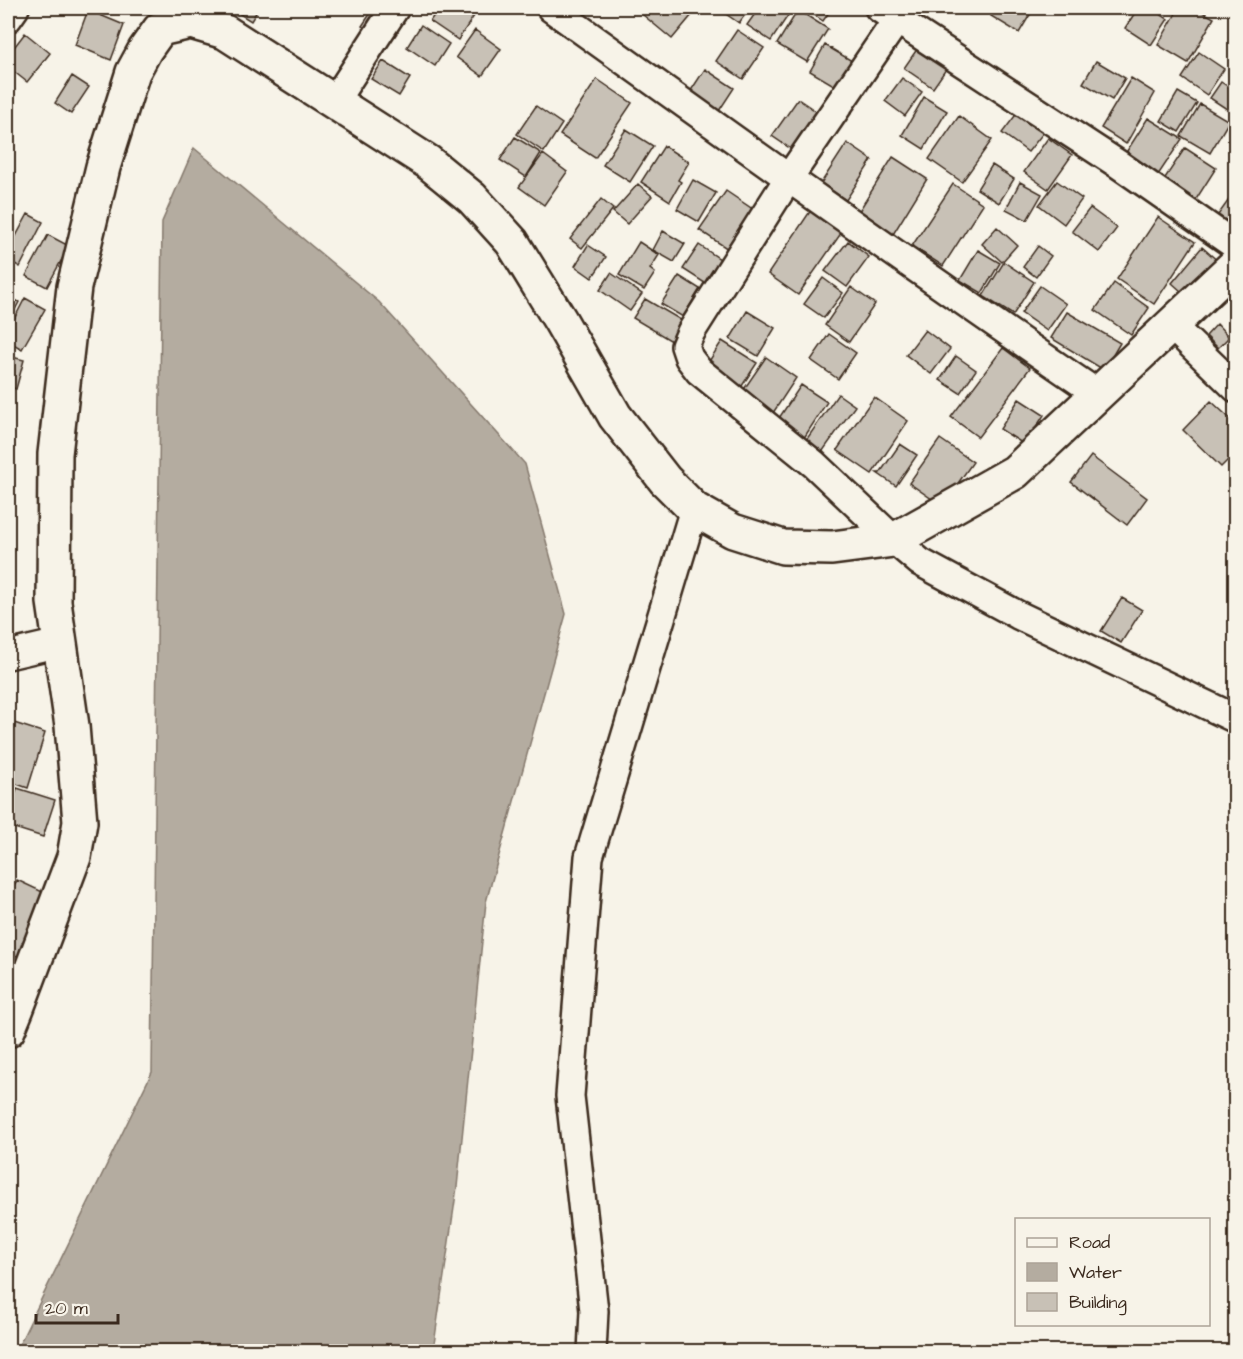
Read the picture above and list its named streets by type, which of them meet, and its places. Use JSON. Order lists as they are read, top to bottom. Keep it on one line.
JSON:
{"legend":["Road","Water","Building"],"scale_bar":"20 m"}
